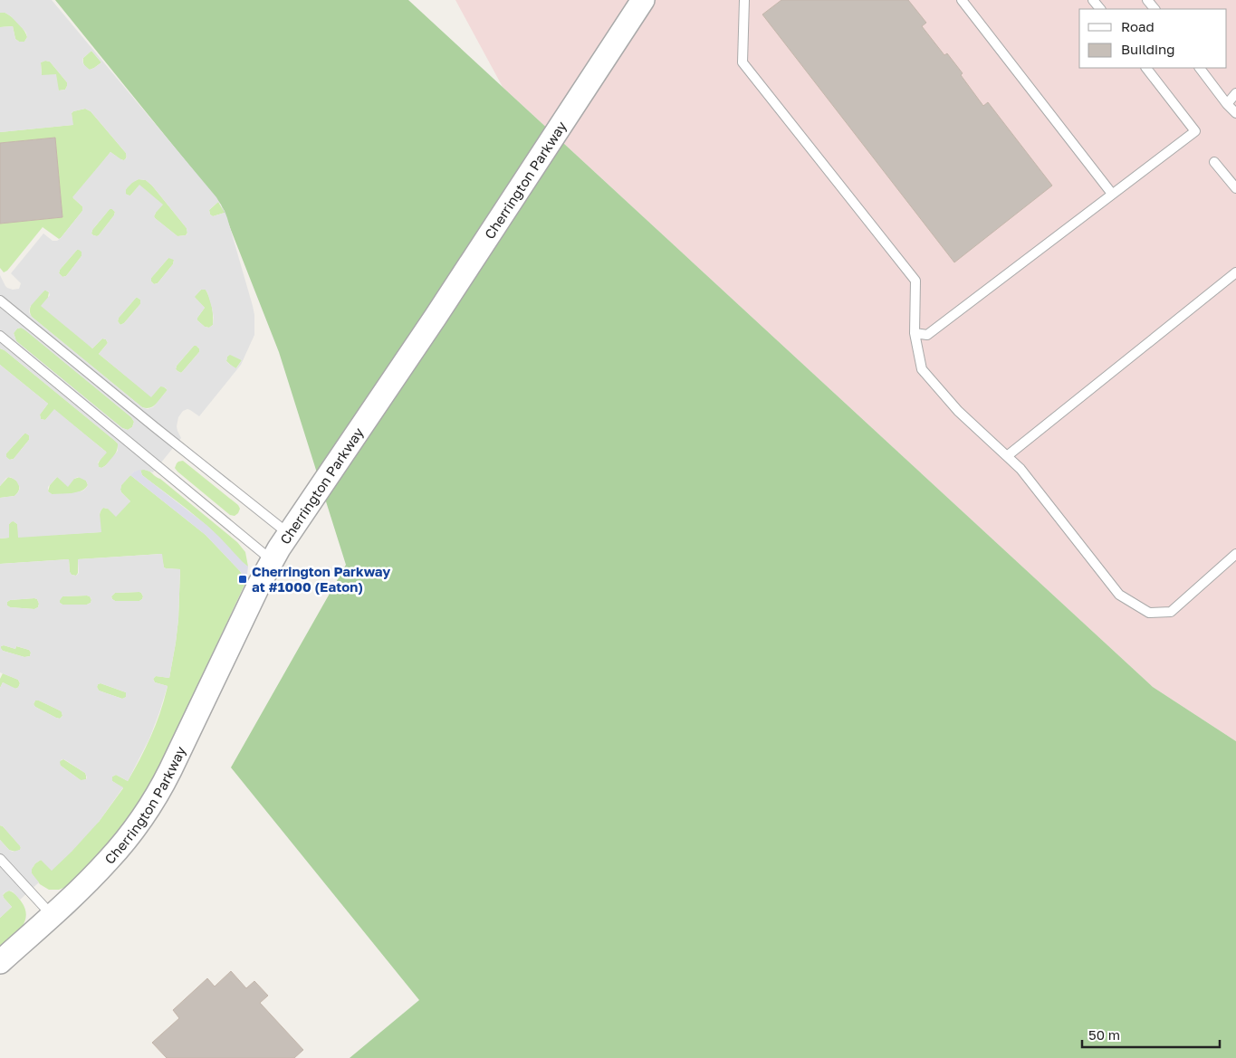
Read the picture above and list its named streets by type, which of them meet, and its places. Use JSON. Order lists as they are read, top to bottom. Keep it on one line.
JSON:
{"streets":{"street":["Cherrington Parkway"]},"places":{"transit":["Cherrington Parkway at #1000 (Eaton)"]},"legend":["Road","Building"],"scale_bar":"50 m"}
